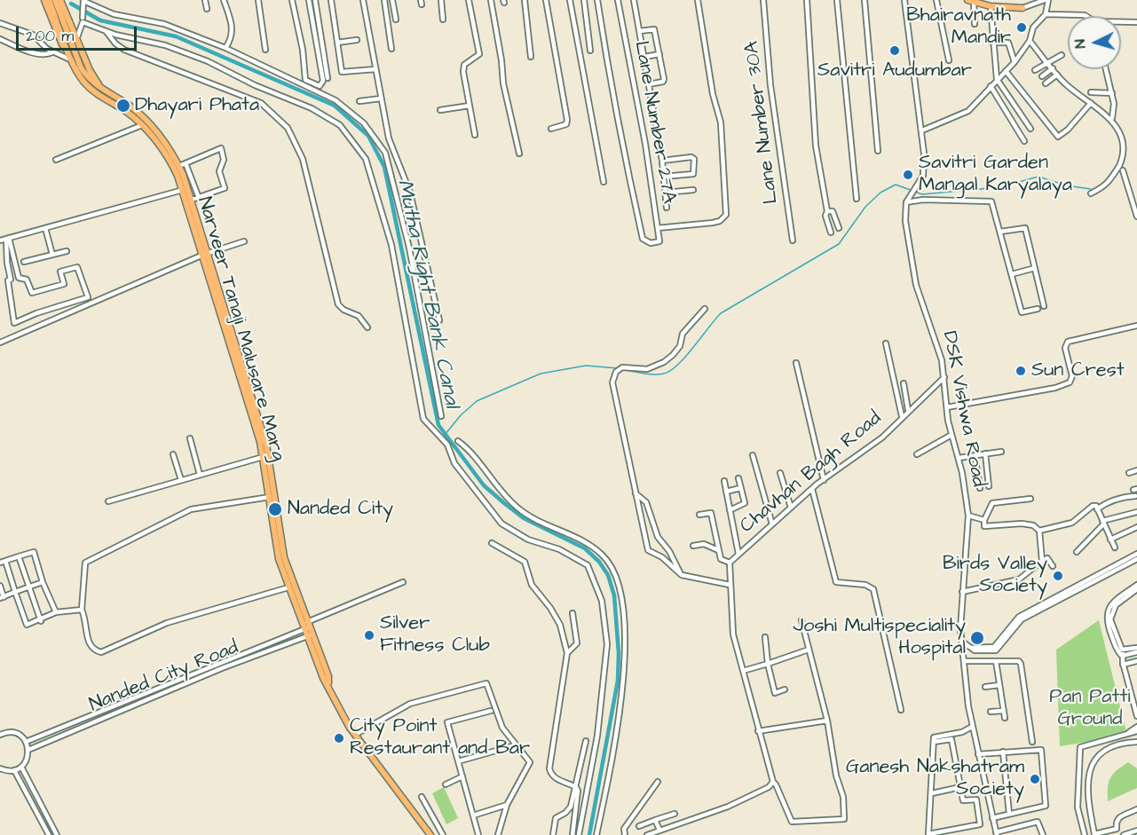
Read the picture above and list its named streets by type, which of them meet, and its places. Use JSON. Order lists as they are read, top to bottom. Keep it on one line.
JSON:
{"streets":{"main road":["Narveer Tanaji Malusare Marg"],"street":["Lane Number 27A","Lane Number 30A","DSK Vishwa Road","Chavhan Bagh Road","Nanded City Road"]},"crossings":[["Narveer Tanaji Malusare Marg","Nanded City Road"],["DSK Vishwa Road","Chavhan Bagh Road"]],"water":["Mutha Right Bank Canal"],"parks":["Pan Patti Ground"],"places":["Bhairavnath Mandir","Savitri Audumbar","Dhayari Phata","Savitri Garden Mangal Karyalaya","Sun Crest","Nanded City","Birds Valley Society","Silver Fitness Club","Joshi Multispeciality Hospital","City Point Restaurant and Bar","Ganesh Nakshatram Society"],"scale_bar":"200 m","north":"left"}
